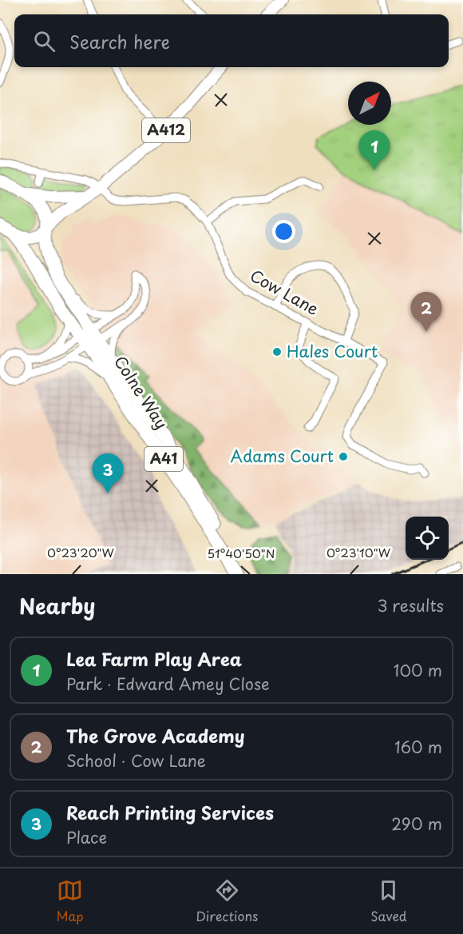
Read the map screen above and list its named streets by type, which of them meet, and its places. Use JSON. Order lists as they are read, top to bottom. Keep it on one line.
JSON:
{"streets":{"highway":["Colne Way","A41"],"main road":["A412"],"street":["Cow Lane"]},"crossings":[["A412","Cow Lane"],["A412","Colne Way"],["A412","A41"],["Colne Way","A41"]],"places":["Hales Court","Adams Court"],"north":"top right","page":{"search":"Search here","pins":["1","2","3"],"heading":["Nearby","3 results"],"list":[{"mark":"1","name":"Lea Farm Play Area","note":"Park · Edward Amey Close","value":"100 m"},{"mark":"2","name":"The Grove Academy","note":"School · Cow Lane","value":"160 m"},{"mark":"3","name":"Reach Printing Services","note":"Place","value":"290 m"}],"nav":["Map","Directions","Saved"]},"coordinates":["0°23'20\"W","0°23'10\"W","51°40'50\"N"]}
